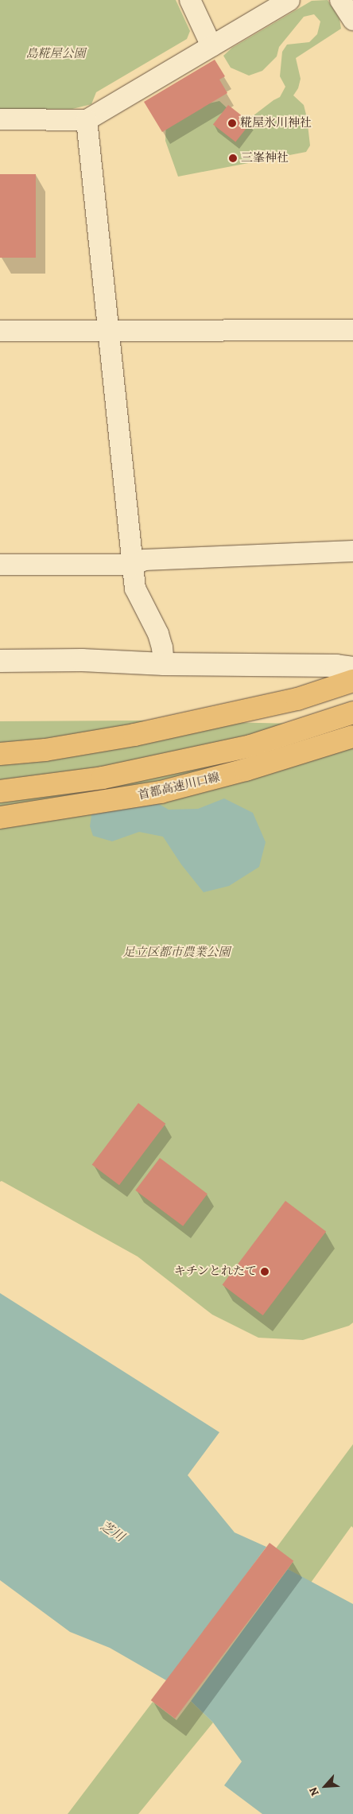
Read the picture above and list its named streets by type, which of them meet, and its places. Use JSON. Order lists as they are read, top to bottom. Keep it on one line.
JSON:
{"streets":{"highway":["首都高速川口線"]},"water":["芝川"],"parks":["島糀屋公園","足立区都市農業公園"],"places":["糀屋氷川神社","三峯神社","キチンとれたて"],"north":"bottom left"}
